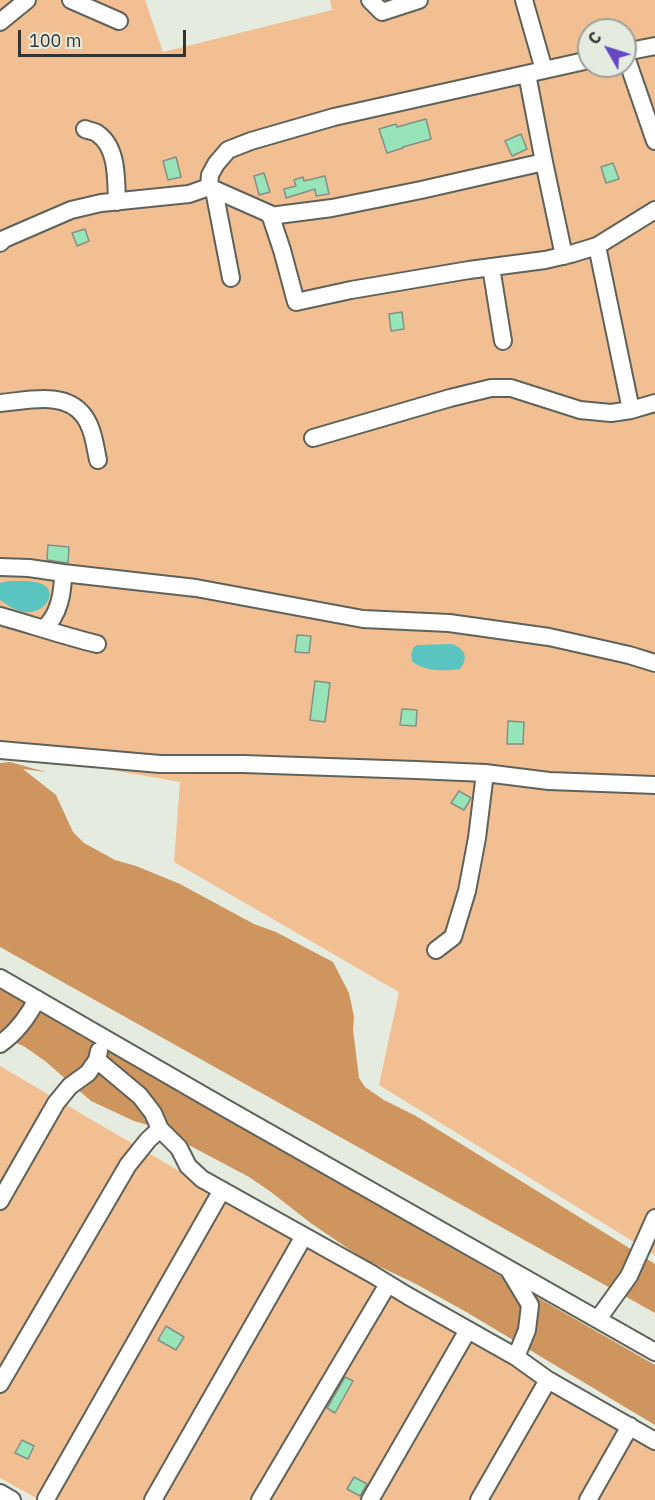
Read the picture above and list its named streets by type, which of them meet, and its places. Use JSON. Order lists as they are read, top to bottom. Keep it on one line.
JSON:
{"scale_bar":"100 m","north":"top left"}
